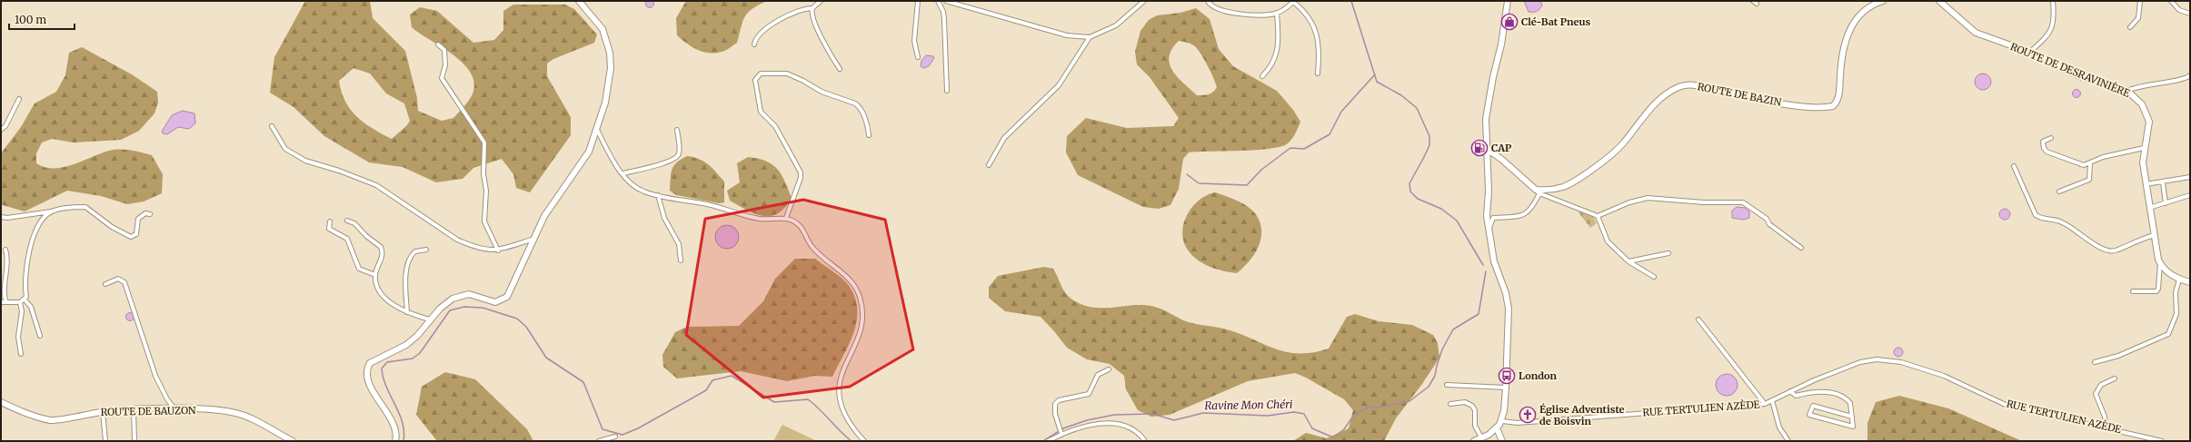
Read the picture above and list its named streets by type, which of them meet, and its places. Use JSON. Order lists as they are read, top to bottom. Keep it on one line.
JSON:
{"streets":{"street":["ROUTE DE DESRAVINIÈRE","ROUTE DE BAZIN","RUE TERTULIEN AZÈDE","ROUTE DE BAUZON"]},"water":["Ravine Mon Chéri"],"places":{"shop":["Clé-Bat Pneus"],"fuel station":["CAP"],"bus stop":["London"],"church":["Église Adventiste de Boisvin"]},"scale_bar":"100 m"}
